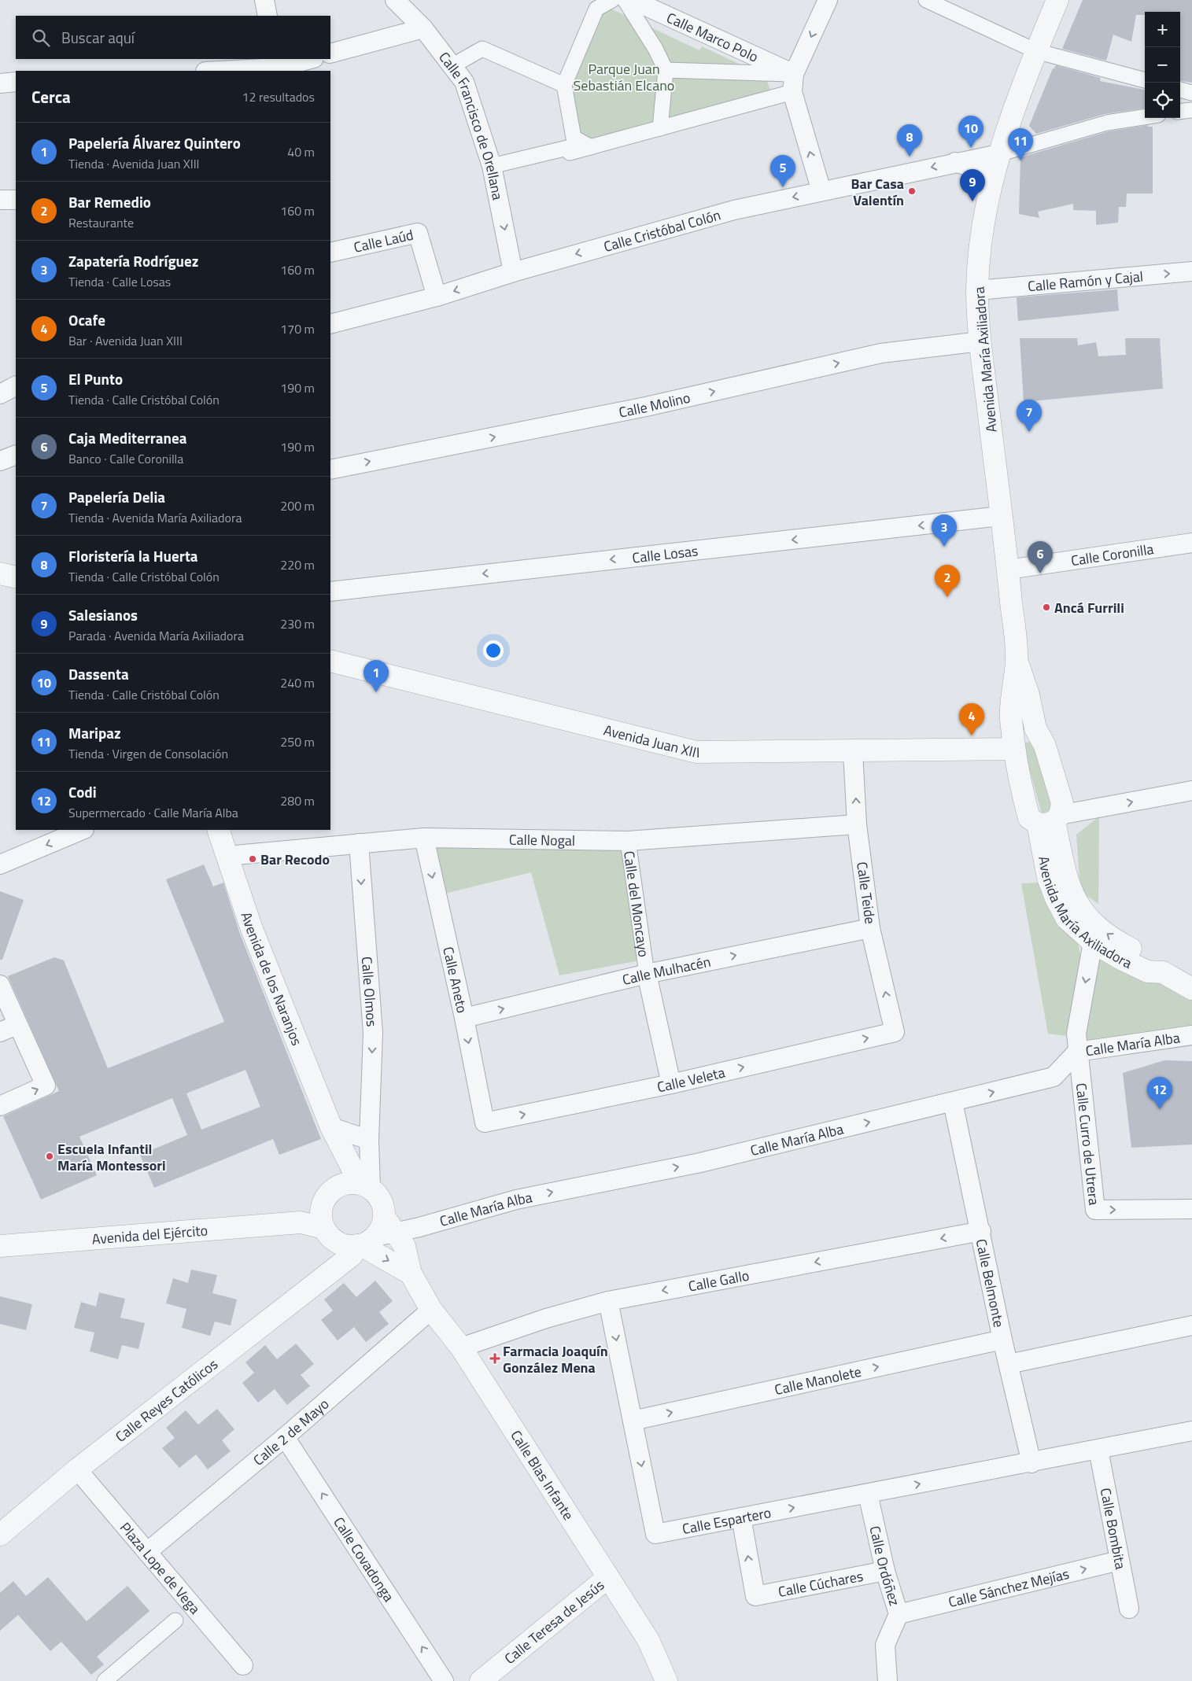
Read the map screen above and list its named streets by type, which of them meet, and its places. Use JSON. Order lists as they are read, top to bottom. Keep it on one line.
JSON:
{"streets":{"street":["Calle Marco Polo","Calle Francisco de Orellana","Calle Cristóbal Colón","Calle Laúd","Calle Ramón y Cajal","Avenida María Axiliadora","Calle Molino","Calle Losas","Calle Coronilla","Avenida Juan XIII","Calle Nogal","Calle Teide","Calle del Moncayo","Calle Mulhacén","Avenida de los Naranjos","Calle Aneto","Calle Olmos","Calle María Alba","Calle Veleta","Calle Curro de Utrera","Avenida del Ejército","Calle Gallo","Calle Belmonte","Calle Manolete","Calle Reyes Católicos","Calle 2 de Mayo","Calle Blas Infante","Calle Espartero","Calle Bombita","Calle Covadonga","Calle Ordóñez","Plaza Lope de Vega","Calle Cúchares","Calle Sánchez Mejías","Calle Teresa de Jesús"]},"crossings":[["Calle Francisco de Orellana","Calle Cristóbal Colón"],["Calle Cristóbal Colón","Calle Laúd"],["Calle Cristóbal Colón","Avenida María Axiliadora"],["Calle Ramón y Cajal","Avenida María Axiliadora"],["Avenida María Axiliadora","Calle Molino"],["Avenida María Axiliadora","Calle Losas"],["Avenida María Axiliadora","Calle Coronilla"],["Avenida María Axiliadora","Avenida Juan XIII"],["Avenida Juan XIII","Calle Teide"],["Calle Nogal","Calle Teide"],["Calle Nogal","Calle del Moncayo"],["Calle Nogal","Avenida de los Naranjos"],["Calle Nogal","Calle Aneto"],["Calle Nogal","Calle Olmos"],["Calle Teide","Calle Mulhacén"],["Calle Teide","Calle Veleta"],["Calle del Moncayo","Calle Mulhacén"],["Calle del Moncayo","Calle Veleta"],["Calle Mulhacén","Calle Aneto"],["Avenida de los Naranjos","Calle Olmos"],["Avenida de los Naranjos","Calle María Alba"],["Avenida de los Naranjos","Avenida del Ejército"],["Avenida de los Naranjos","Calle Reyes Católicos"],["Avenida de los Naranjos","Calle Blas Infante"],["Calle Aneto","Calle Veleta"],["Calle Olmos","Calle María Alba"],["Calle Olmos","Avenida del Ejército"],["Calle Olmos","Calle Reyes Católicos"],["Calle Olmos","Calle Blas Infante"],["Calle María Alba","Calle Curro de Utrera"],["Calle María Alba","Avenida del Ejército"],["Calle María Alba","Calle Belmonte"],["Calle María Alba","Calle Reyes Católicos"],["Calle María Alba","Calle Blas Infante"],["Avenida del Ejército","Calle Reyes Católicos"],["Avenida del Ejército","Calle Blas Infante"],["Calle Gallo","Calle Belmonte"],["Calle Gallo","Calle Blas Infante"],["Calle Gallo","Calle Espartero"],["Calle Belmonte","Calle Manolete"],["Calle Belmonte","Calle Espartero"],["Calle Manolete","Calle Espartero"],["Calle Reyes Católicos","Calle Blas Infante"],["Calle Reyes Católicos","Plaza Lope de Vega"],["Calle 2 de Mayo","Calle Blas Infante"],["Calle 2 de Mayo","Calle Covadonga"],["Calle 2 de Mayo","Plaza Lope de Vega"],["Calle Blas Infante","Calle Teresa de Jesús"],["Calle Espartero","Calle Bombita"],["Calle Espartero","Calle Ordóñez"],["Calle Espartero","Calle Cúchares"],["Calle Bombita","Calle Sánchez Mejías"],["Calle Ordóñez","Calle Cúchares"],["Calle Ordóñez","Calle Sánchez Mejías"]],"one_way":["Calle Francisco de Orellana","Calle Molino","Calle Losas","Calle Teide","Calle Mulhacén","Calle Aneto","Calle Olmos","Calle María Alba","Calle Veleta","Calle Gallo","Calle Manolete","Calle Covadonga","Calle Sánchez Mejías"],"parks":["Parque Juan Sebastián Elcano"],"places":{"other":["Bar Casa Valentín","Ancá Furrili","Bar Recodo","Escuela Infantil María Montessori"],"health":["Farmacia Joaquín González Mena"]},"page":{"map_buttons":["+","−"],"search":"Buscar aquí","heading":["Cerca","12 resultados"],"pins":["10","8","11","5","9","7","3","6","2","1","4","12"],"list":[{"mark":"1","name":"Papelería Álvarez Quintero","note":"Tienda · Avenida Juan XIII","value":"40 m"},{"mark":"2","name":"Bar Remedio","note":"Restaurante","value":"160 m"},{"mark":"3","name":"Zapatería Rodríguez","note":"Tienda · Calle Losas","value":"160 m"},{"mark":"4","name":"Ocafe","note":"Bar · Avenida Juan XIII","value":"170 m"},{"mark":"5","name":"El Punto","note":"Tienda · Calle Cristóbal Colón","value":"190 m"},{"mark":"6","name":"Caja Mediterranea","note":"Banco · Calle Coronilla","value":"190 m"},{"mark":"7","name":"Papelería Delia","note":"Tienda · Avenida María Axiliadora","value":"200 m"},{"mark":"8","name":"Floristería la Huerta","note":"Tienda · Calle Cristóbal Colón","value":"220 m"},{"mark":"9","name":"Salesianos","note":"Parada · Avenida María Axiliadora","value":"230 m"},{"mark":"10","name":"Dassenta","note":"Tienda · Calle Cristóbal Colón","value":"240 m"},{"mark":"11","name":"Maripaz","note":"Tienda · Virgen de Consolación","value":"250 m"},{"mark":"12","name":"Codi","note":"Supermercado · Calle María Alba","value":"280 m"}]}}
